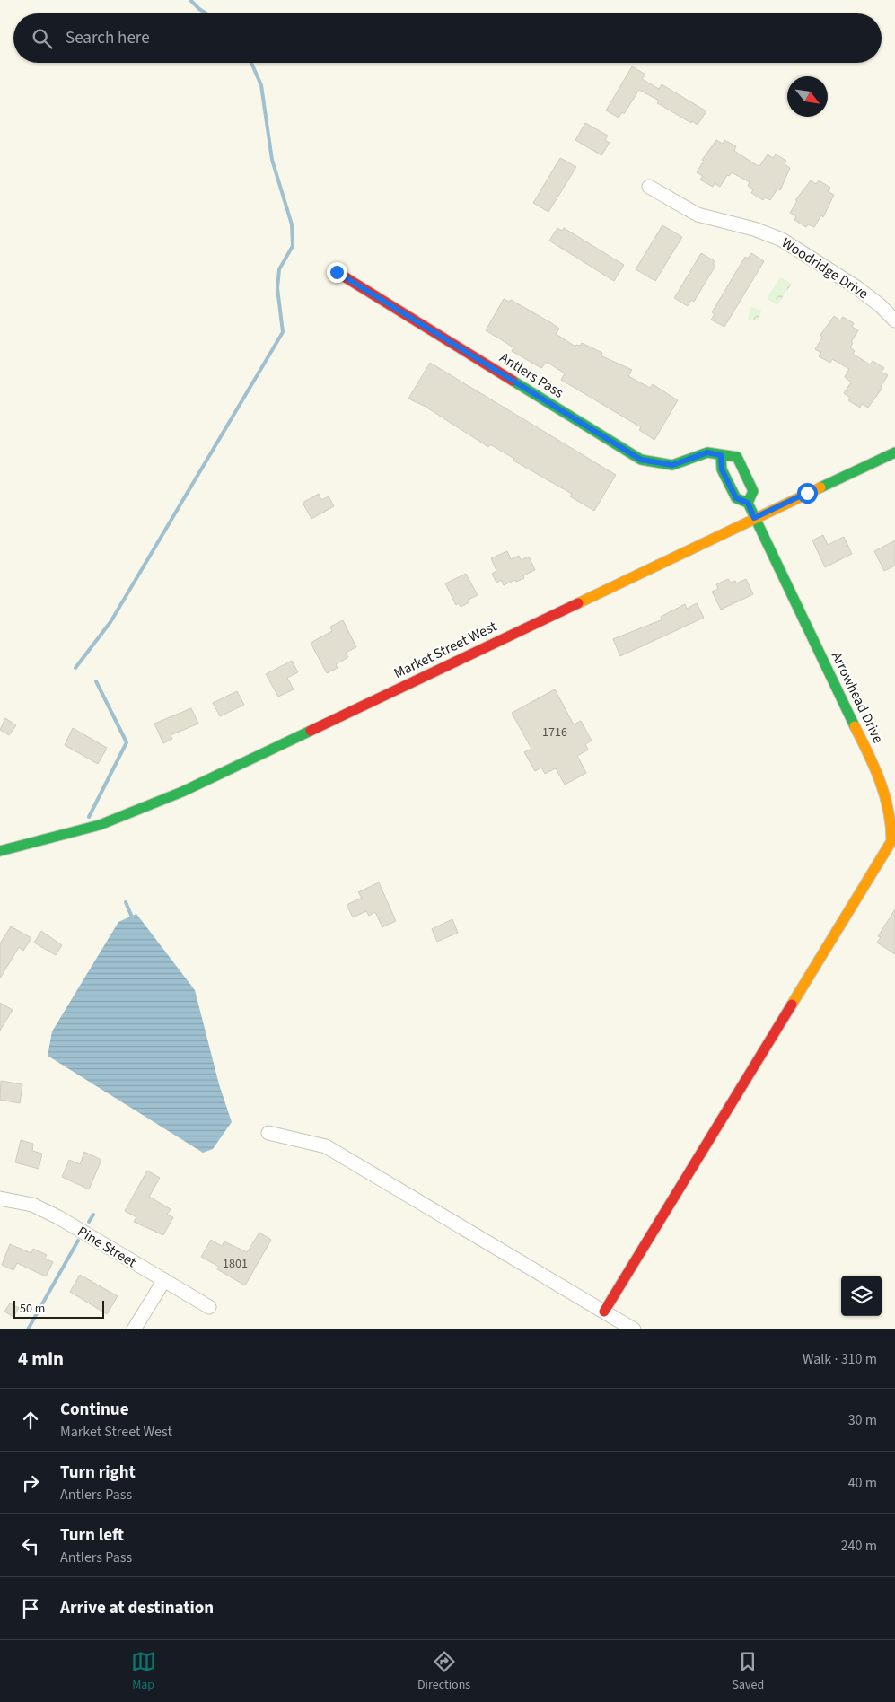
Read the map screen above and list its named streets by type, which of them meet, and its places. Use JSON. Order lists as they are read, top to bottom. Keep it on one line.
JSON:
{"streets":{"street":["Woodridge Drive","Antlers Pass","Market Street West","Arrowhead Drive","Pine Street"]},"crossings":[["Antlers Pass","Market Street West"],["Antlers Pass","Arrowhead Drive"],["Market Street West","Arrowhead Drive"]],"house_numbers":["1716","1801"],"scale_bar":"50 m","north":"bottom right","page":{"search":"Search here","scale":"50 m","heading":["4 min","Walk · 310 m"],"list":[["Continue","Market Street West","30 m"],["Turn right","Antlers Pass","40 m"],["Turn left","Antlers Pass","240 m"],"Arrive at destination"],"nav":["Map","Directions","Saved"]}}
